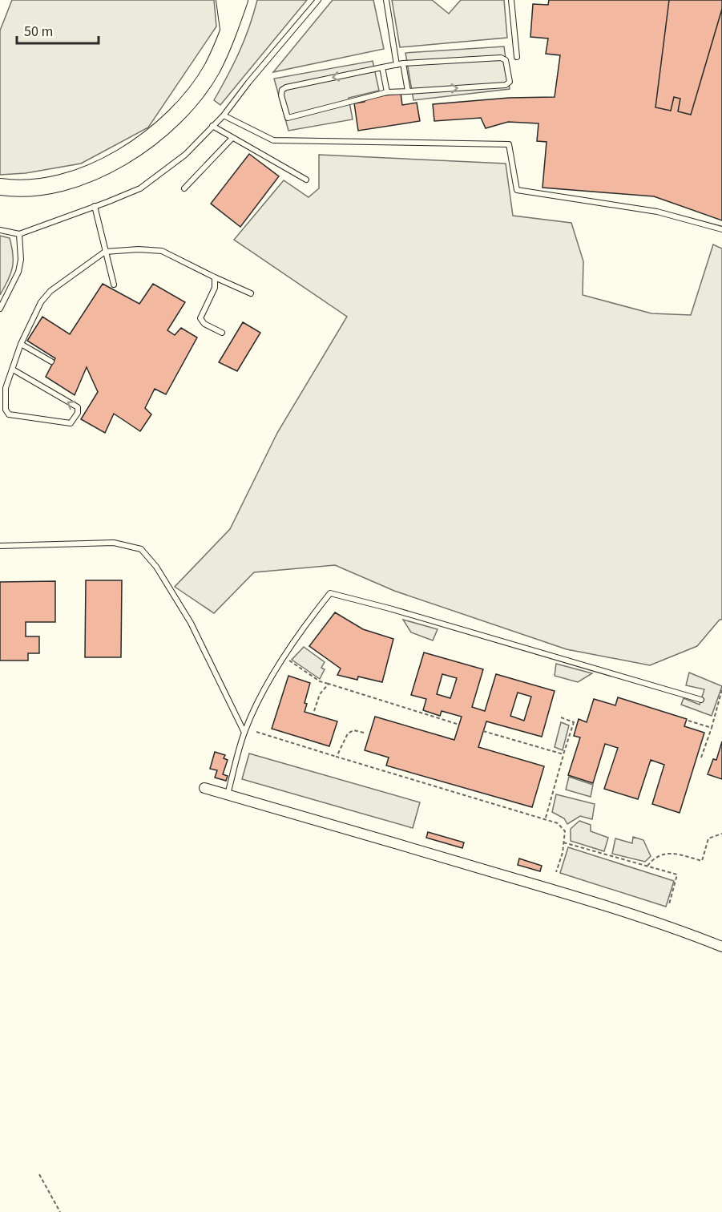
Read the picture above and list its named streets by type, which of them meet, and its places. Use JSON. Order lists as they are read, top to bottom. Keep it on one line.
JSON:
{"scale_bar":"50 m"}
